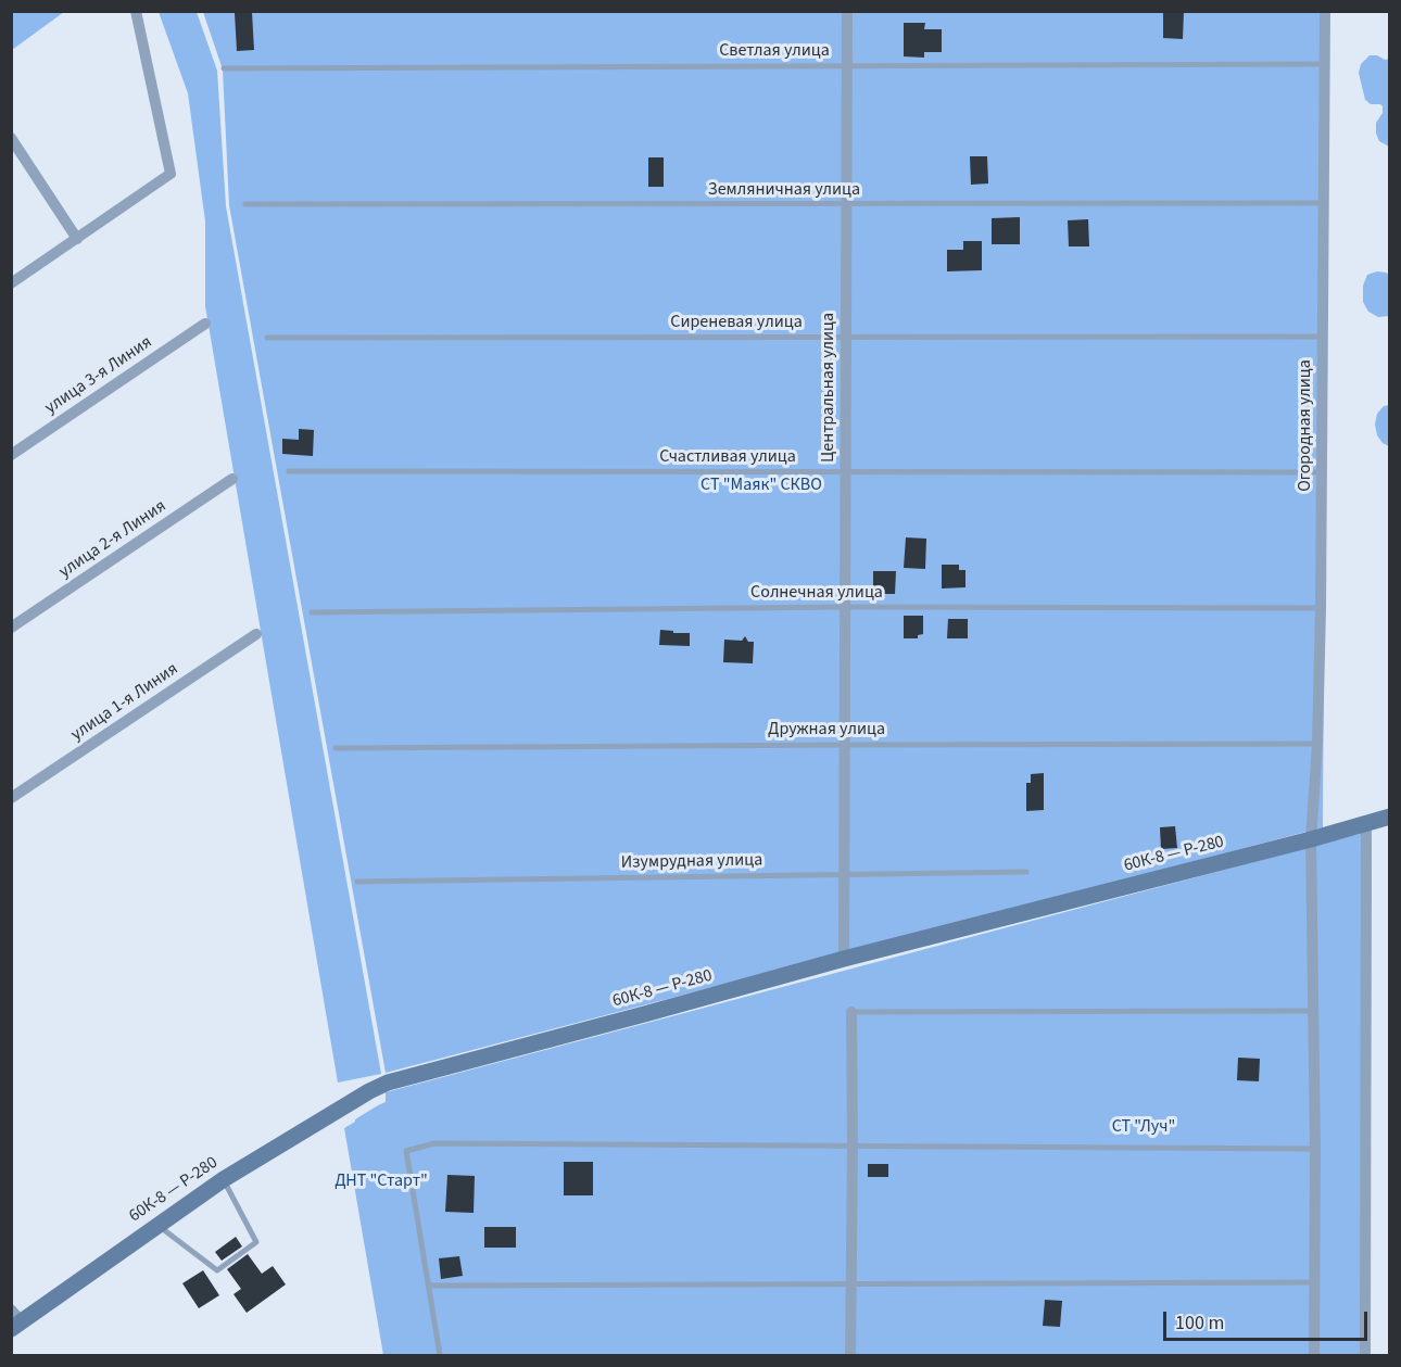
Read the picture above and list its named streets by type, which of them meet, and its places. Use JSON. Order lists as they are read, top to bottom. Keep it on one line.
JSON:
{"streets":{"street":["улица 3-я Линия","Центральная улица","Огородная улица","улица 2-я Линия","улица 1-я Линия","60К-8 — Р-280"],"lane":["Светлая улица","Земляничная улица","Сиреневая улица","Счастливая улица","Солнечная улица","Дружная улица","Изумрудная улица"]},"crossings":[["Светлая улица","Центральная улица"],["Светлая улица","Огородная улица"],["Земляничная улица","Центральная улица"],["Земляничная улица","Огородная улица"],["Сиреневая улица","Центральная улица"],["Сиреневая улица","Огородная улица"],["Центральная улица","Счастливая улица"],["Центральная улица","Солнечная улица"],["Центральная улица","Дружная улица"],["Центральная улица","60К-8 — Р-280"],["Центральная улица","Изумрудная улица"],["Огородная улица","Счастливая улица"],["Огородная улица","Солнечная улица"],["Огородная улица","Дружная улица"],["Огородная улица","60К-8 — Р-280"]],"parks":["СТ \"Маяк\" СКВО","СТ \"Луч\"","ДНТ \"Старт\""],"scale_bar":"100 m"}
